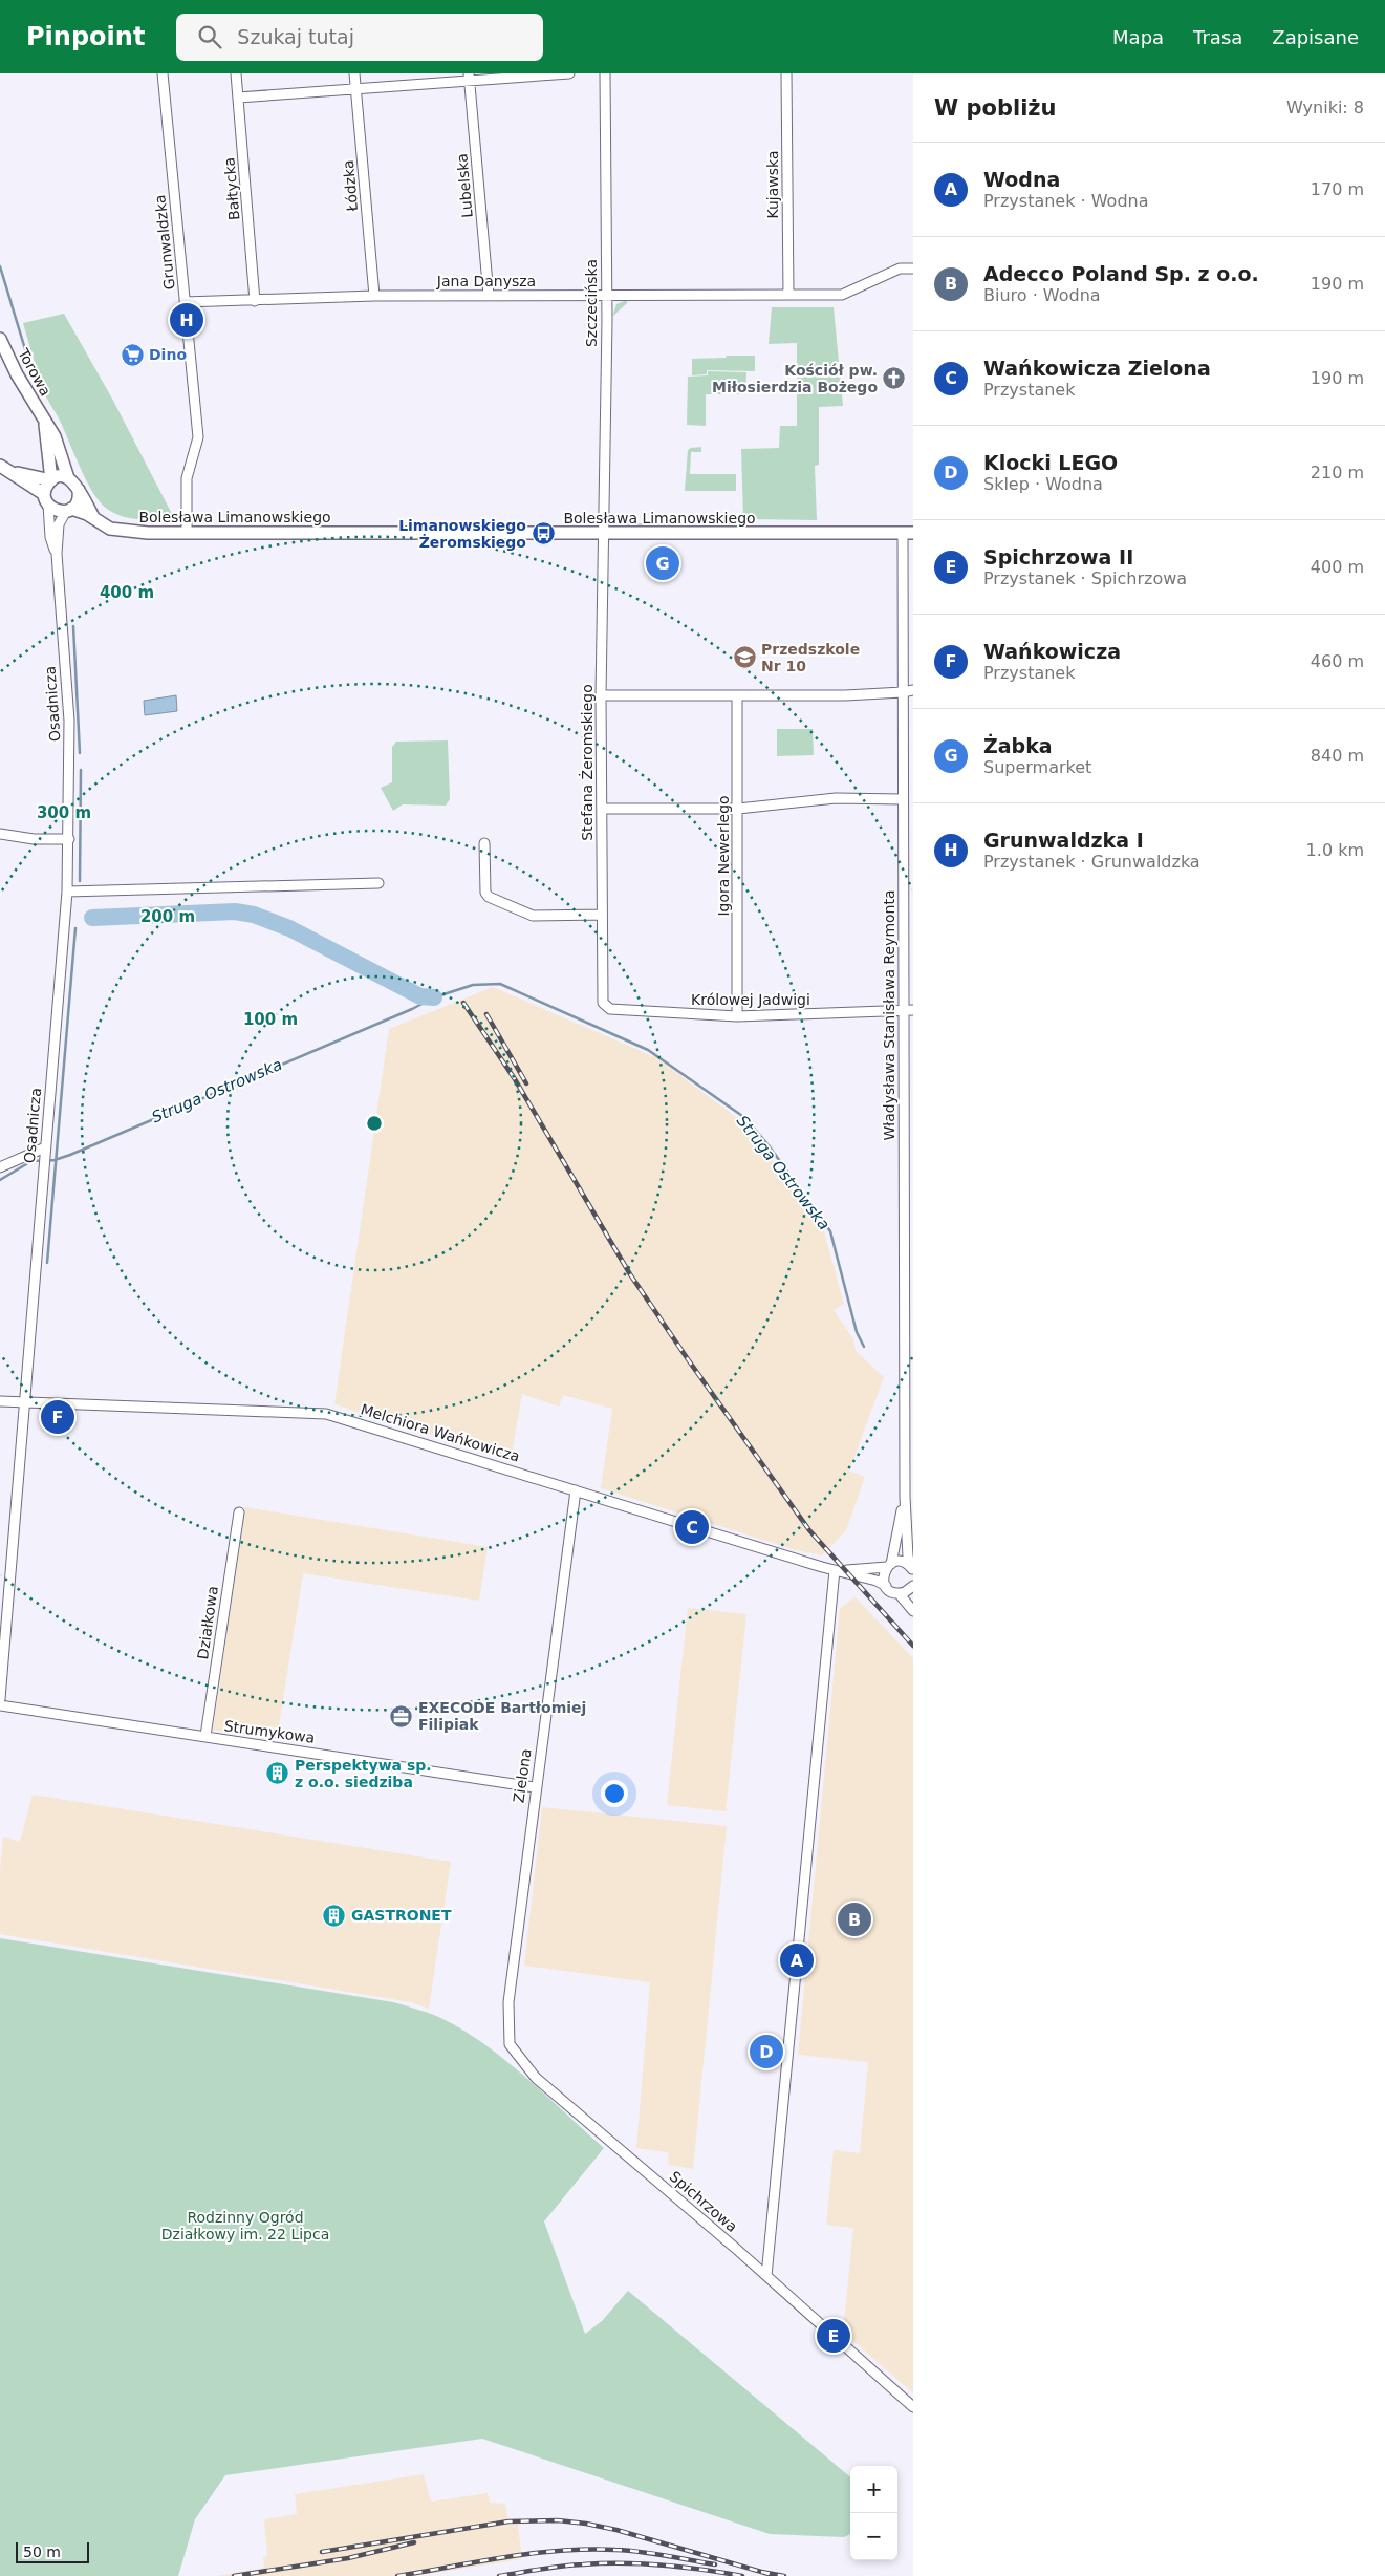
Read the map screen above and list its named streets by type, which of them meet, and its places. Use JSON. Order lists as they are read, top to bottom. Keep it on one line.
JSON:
{"streets":{"street":["Kujawska","Łódzka","Lubelska","Bałtycka","Grunwaldzka","Jana Danysza","Szczecińska","Torowa","Bolesława Limanowskiego","Osadnicza","Stefana Żeromskiego","Igora Newerlego","Królowej Jadwigi","Władysława Stanisława Reymonta","Melchiora Wańkowicza","Działkowa","Strumykowa","Zielona","Spichrzowa"]},"crossings":[["Kujawska","Jana Danysza"],["Łódzka","Jana Danysza"],["Lubelska","Jana Danysza"],["Bałtycka","Jana Danysza"],["Grunwaldzka","Jana Danysza"],["Grunwaldzka","Bolesława Limanowskiego"],["Jana Danysza","Szczecińska"],["Szczecińska","Bolesława Limanowskiego"],["Szczecińska","Stefana Żeromskiego"],["Torowa","Bolesława Limanowskiego"],["Torowa","Osadnicza"],["Bolesława Limanowskiego","Osadnicza"],["Bolesława Limanowskiego","Stefana Żeromskiego"],["Bolesława Limanowskiego","Władysława Stanisława Reymonta"],["Osadnicza","Melchiora Wańkowicza"],["Stefana Żeromskiego","Królowej Jadwigi"],["Igora Newerlego","Królowej Jadwigi"],["Królowej Jadwigi","Władysława Stanisława Reymonta"],["Władysława Stanisława Reymonta","Melchiora Wańkowicza"],["Melchiora Wańkowicza","Zielona"],["Działkowa","Strumykowa"],["Strumykowa","Zielona"],["Zielona","Spichrzowa"]],"water":["Struga Ostrowska"],"parks":["Rodzinny Ogród Działkowy im. 22 Lipca"],"places":{"supermarket":["Dino"],"church":["Kościół pw. Miłosierdzia Bożego"],"bus stop":["Limanowskiego Żeromskiego"],"school or university":["Przedszkole Nr 10"],"office":["EXECODE Bartłomiej Filipiak"],"building":["Perspektywa sp. z o.o. siedziba","GASTRONET"]},"scale_bar":"50 m","page":{"header":"Pinpoint","search":"Szukaj tutaj","nav":["Mapa","Trasa","Zapisane"],"heading":["W pobliżu","Wyniki: 8"],"list":[{"mark":"A","name":"Wodna","note":"Przystanek · Wodna","value":"170 m"},{"mark":"B","name":"Adecco Poland Sp. z o.o.","note":"Biuro · Wodna","value":"190 m"},{"mark":"C","name":"Wańkowicza Zielona","note":"Przystanek","value":"190 m"},{"mark":"D","name":"Klocki LEGO","note":"Sklep · Wodna","value":"210 m"},{"mark":"E","name":"Spichrzowa II","note":"Przystanek · Spichrzowa","value":"400 m"},{"mark":"F","name":"Wańkowicza","note":"Przystanek","value":"460 m"},{"mark":"G","name":"Żabka","note":"Supermarket","value":"840 m"},{"mark":"H","name":"Grunwaldzka I","note":"Przystanek · Grunwaldzka","value":"1.0 km"}],"pins":["H","G","F","C","B","A","D","E"],"map_buttons":["+","−"],"scale":"50 m"},"rings":["400 m","300 m","200 m","100 m"]}
